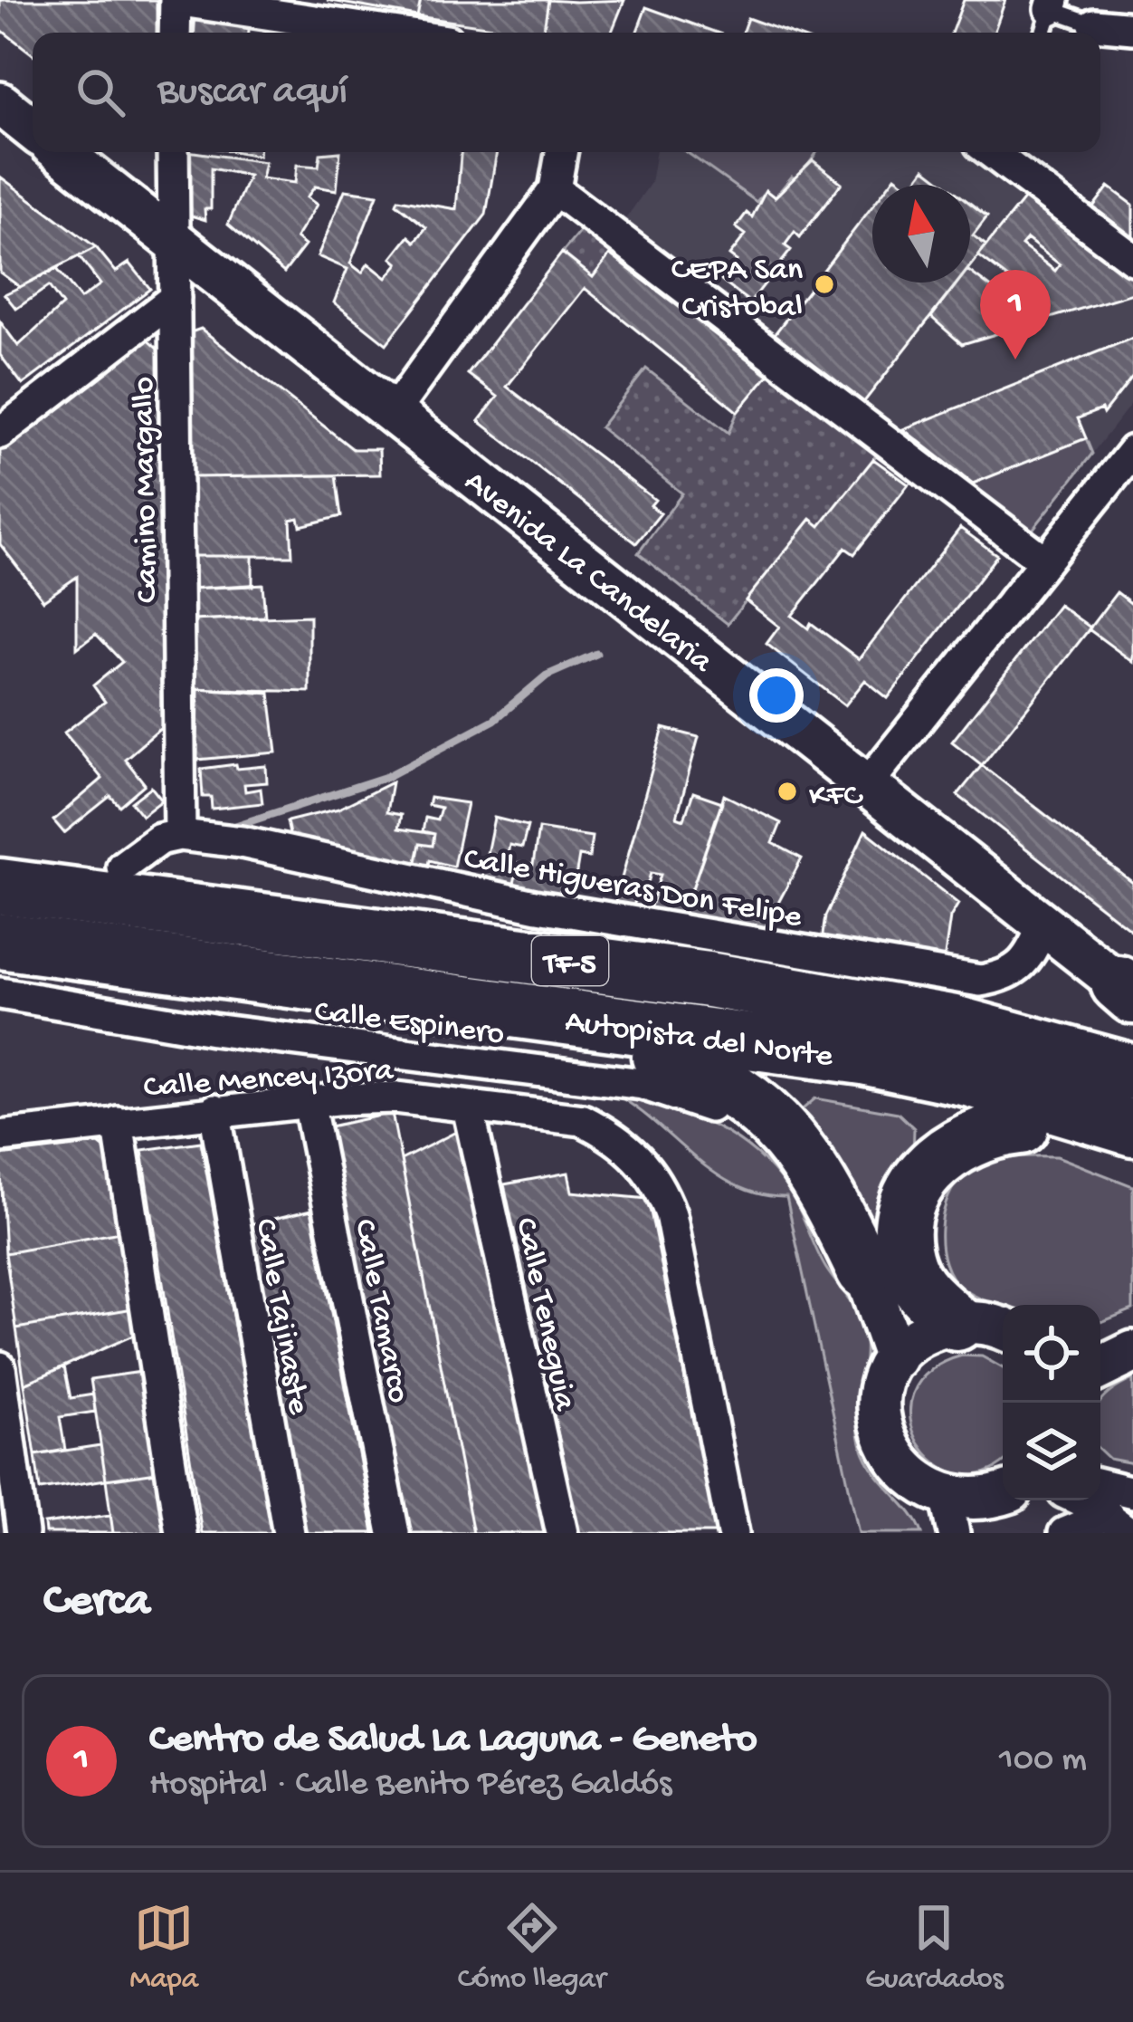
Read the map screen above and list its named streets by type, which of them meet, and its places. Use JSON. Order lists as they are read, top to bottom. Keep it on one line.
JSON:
{"streets":{"highway":["TF-5","Autopista del Norte"],"street":["Camino Margallo","Avenida La Candelaria","Calle Higueras Don Felipe","Calle Espinero","Calle Mencey Izora","Calle Tamarco","Calle Teneguia","Calle Tajinaste"]},"crossings":[["Camino Margallo","Avenida La Candelaria"],["Camino Margallo","Calle Higueras Don Felipe"],["Avenida La Candelaria","Calle Higueras Don Felipe"],["Calle Mencey Izora","Calle Tamarco"],["Calle Mencey Izora","Calle Teneguia"],["Calle Mencey Izora","Calle Tajinaste"]],"places":["CEPA San Cristobal","KFC"],"north":"top","page":{"search":"Buscar aquí","pins":"1","heading":"Cerca","list":[{"mark":"1","name":"Centro de Salud La Laguna - Geneto","note":"Hospital · Calle Benito Pérez Galdós","value":"100 m"}],"nav":["Mapa","Cómo llegar","Guardados"]}}
